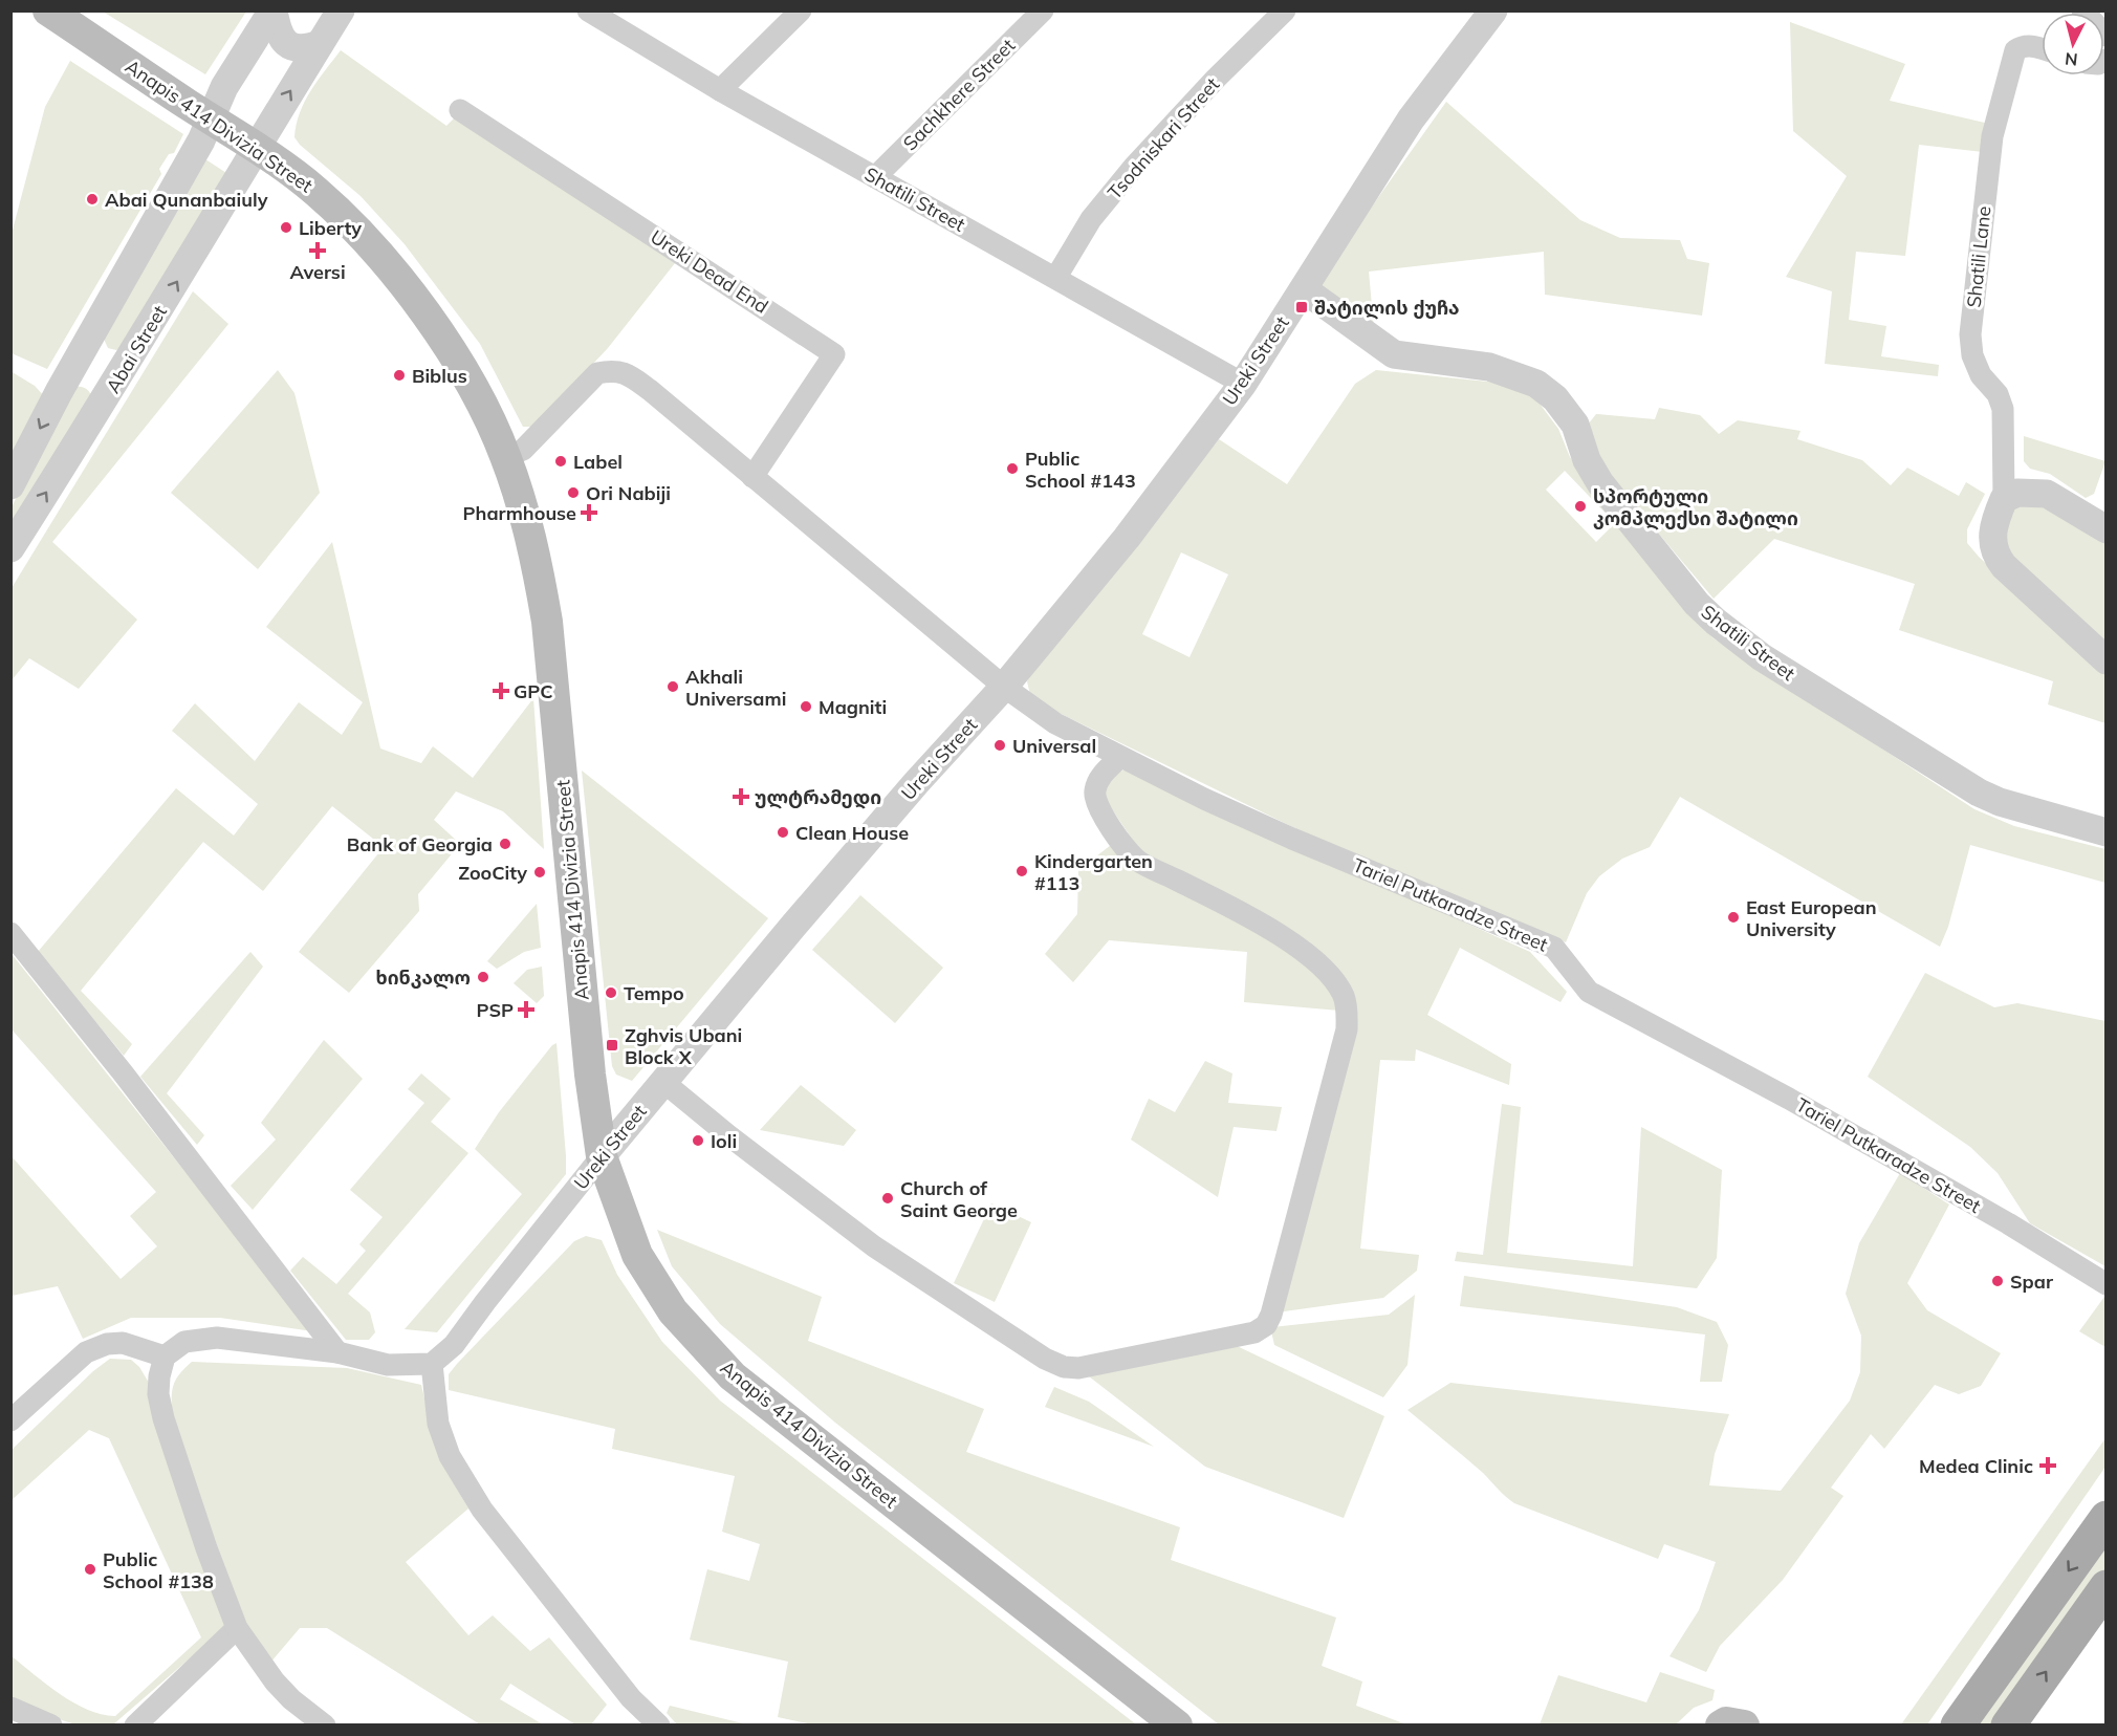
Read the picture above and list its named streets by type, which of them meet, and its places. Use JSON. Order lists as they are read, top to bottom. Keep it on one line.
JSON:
{"streets":{"main road":["Anapis 414 Divizia Street"],"street":["Sachkhere Street","Tsodniskari Street","Shatili Street","Shatili Lane","Ureki Dead End","Abai Street","Ureki Street","Tariel Putkaradze Street"]},"crossings":[["Sachkhere Street","Shatili Street"],["Anapis 414 Divizia Street","Abai Street"],["Anapis 414 Divizia Street","Ureki Street"],["Tsodniskari Street","Shatili Street"],["Shatili Street","Ureki Street"],["Ureki Street","Tariel Putkaradze Street"]],"places":{"other":["Abai Qunanbaiuly","Liberty","Biblus","Label","Public School #143","Ori Nabiji","სპორტული კომპლექსი შატილი","Akhali Universami","Magniti","Universal","Clean House","Bank of Georgia","Kindergarten #113","ZooCity","East European University","ხინკალო","Tempo","Ioli","Church of Saint George","Spar","Public School #138"],"health":["Aversi","Pharmhouse","GPC","ულტრამედი","PSP","Medea Clinic"],"transit":["შატილის ქუჩა","Zghvis Ubani Block X"]},"north":"bottom"}
